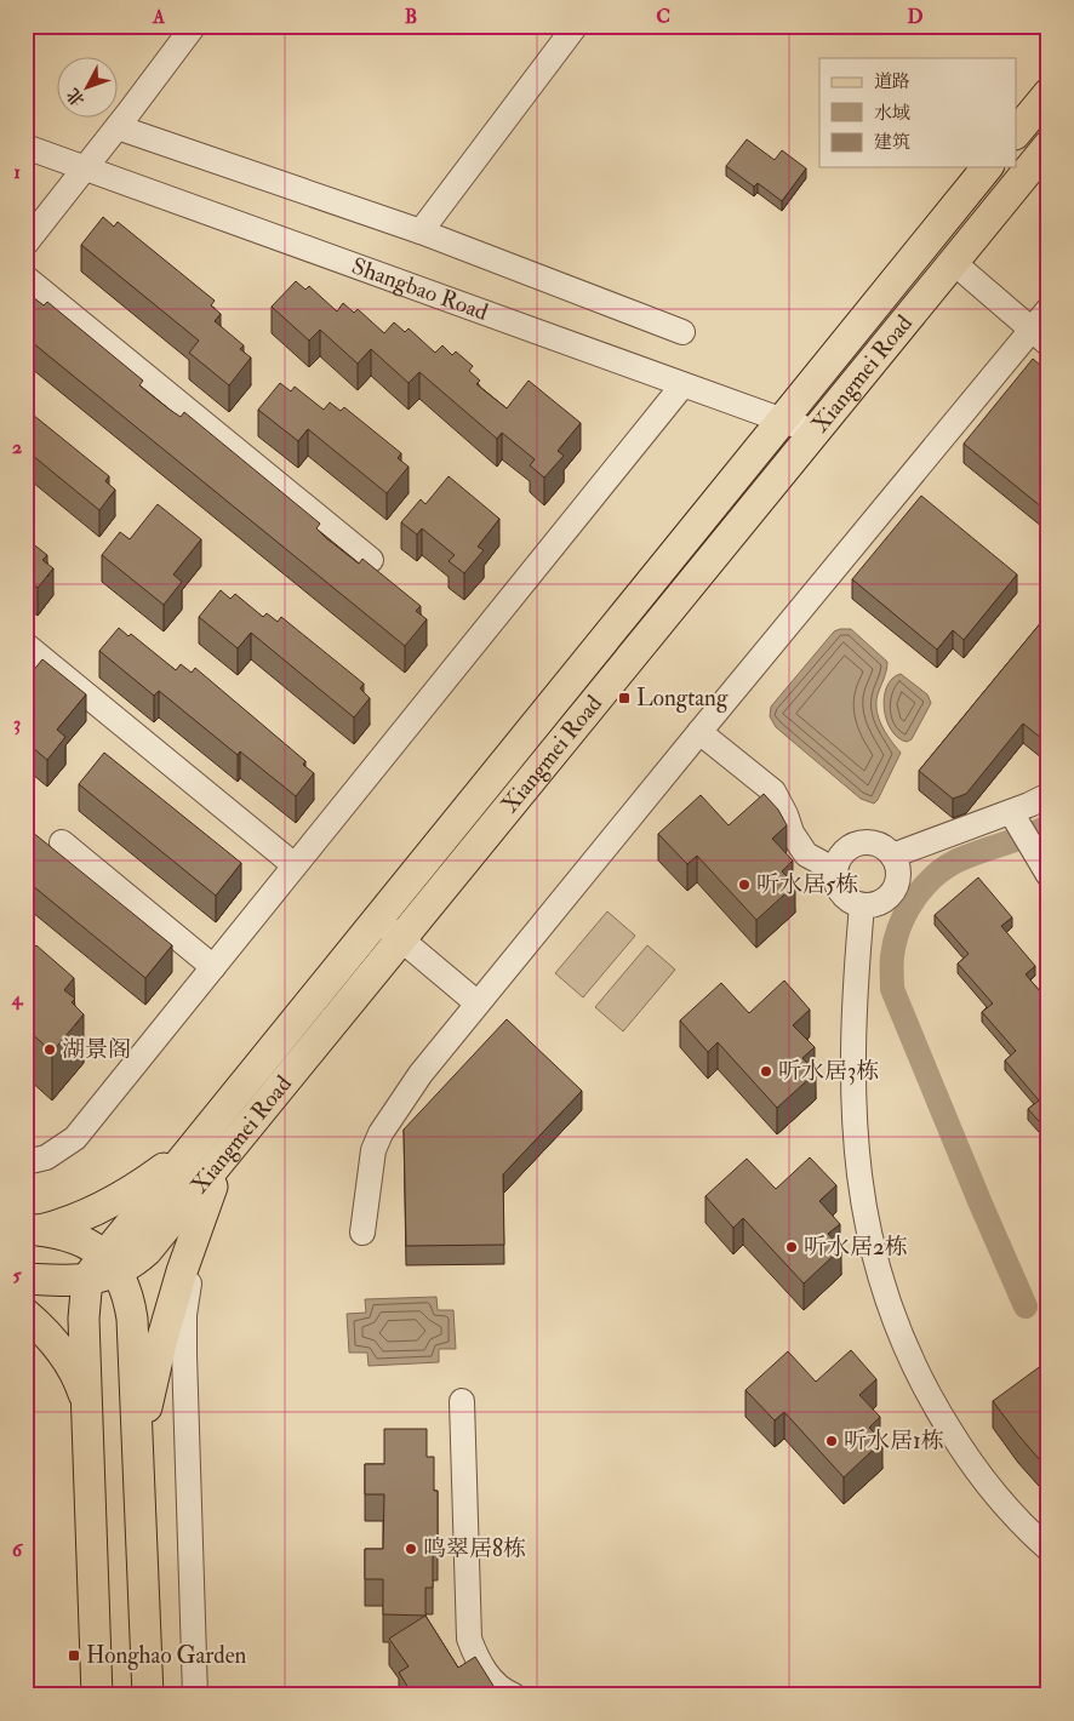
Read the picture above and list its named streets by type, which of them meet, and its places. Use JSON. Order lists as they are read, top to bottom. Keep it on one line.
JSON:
{"streets":{"main road":["Xiangmei Road"],"street":["Shangbao Road"]},"crossings":[["Shangbao Road","Xiangmei Road"]],"places":{"transit":["Longtang","Honghao Garden"],"other":["听水居5栋","湖景阁","听水居3栋","听水居2栋","听水居1栋","鸣翠居8栋"]},"legend":["道路","水域","建筑"],"north":"bottom left","grid":{"columns":["A","B","C","D"],"rows":["1","2","3","4","5","6"]}}
